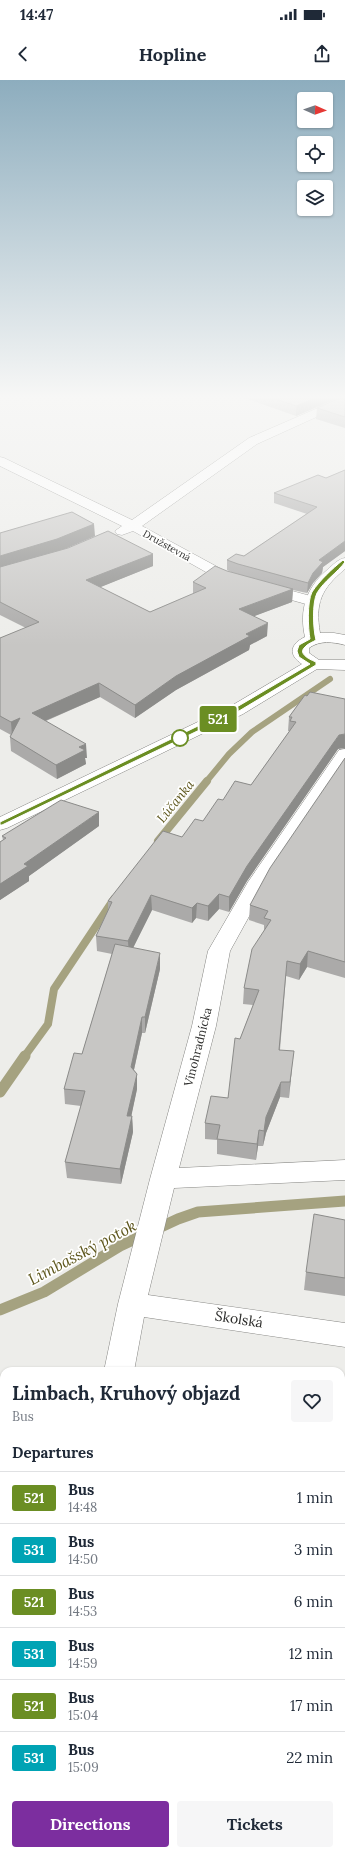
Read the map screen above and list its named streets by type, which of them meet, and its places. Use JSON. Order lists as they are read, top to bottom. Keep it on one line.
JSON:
{"streets":{"street":["Družstevná","Vinohradnícka","Školská"]},"crossings":[["Vinohradnícka","Školská"]],"water":["Lúčanka","Limbašský potok"],"lines":["bus line 521"],"north":"right","page":{"status":"14:47","header":"Hopline","on_map":"521","heading":[["Limbach, Kruhový objazd","Bus"],"Departures"],"list":[{"mark":"521","name":"Bus","note":"14:48","value":"1 min"},{"mark":"531","name":"Bus","note":"14:50","value":"3 min"},{"mark":"521","name":"Bus","note":"14:53","value":"6 min"},{"mark":"531","name":"Bus","note":"14:59","value":"12 min"},{"mark":"521","name":"Bus","note":"15:04","value":"17 min"},{"mark":"531","name":"Bus","note":"15:09","value":"22 min"}],"buttons":["Directions","Tickets"]}}
